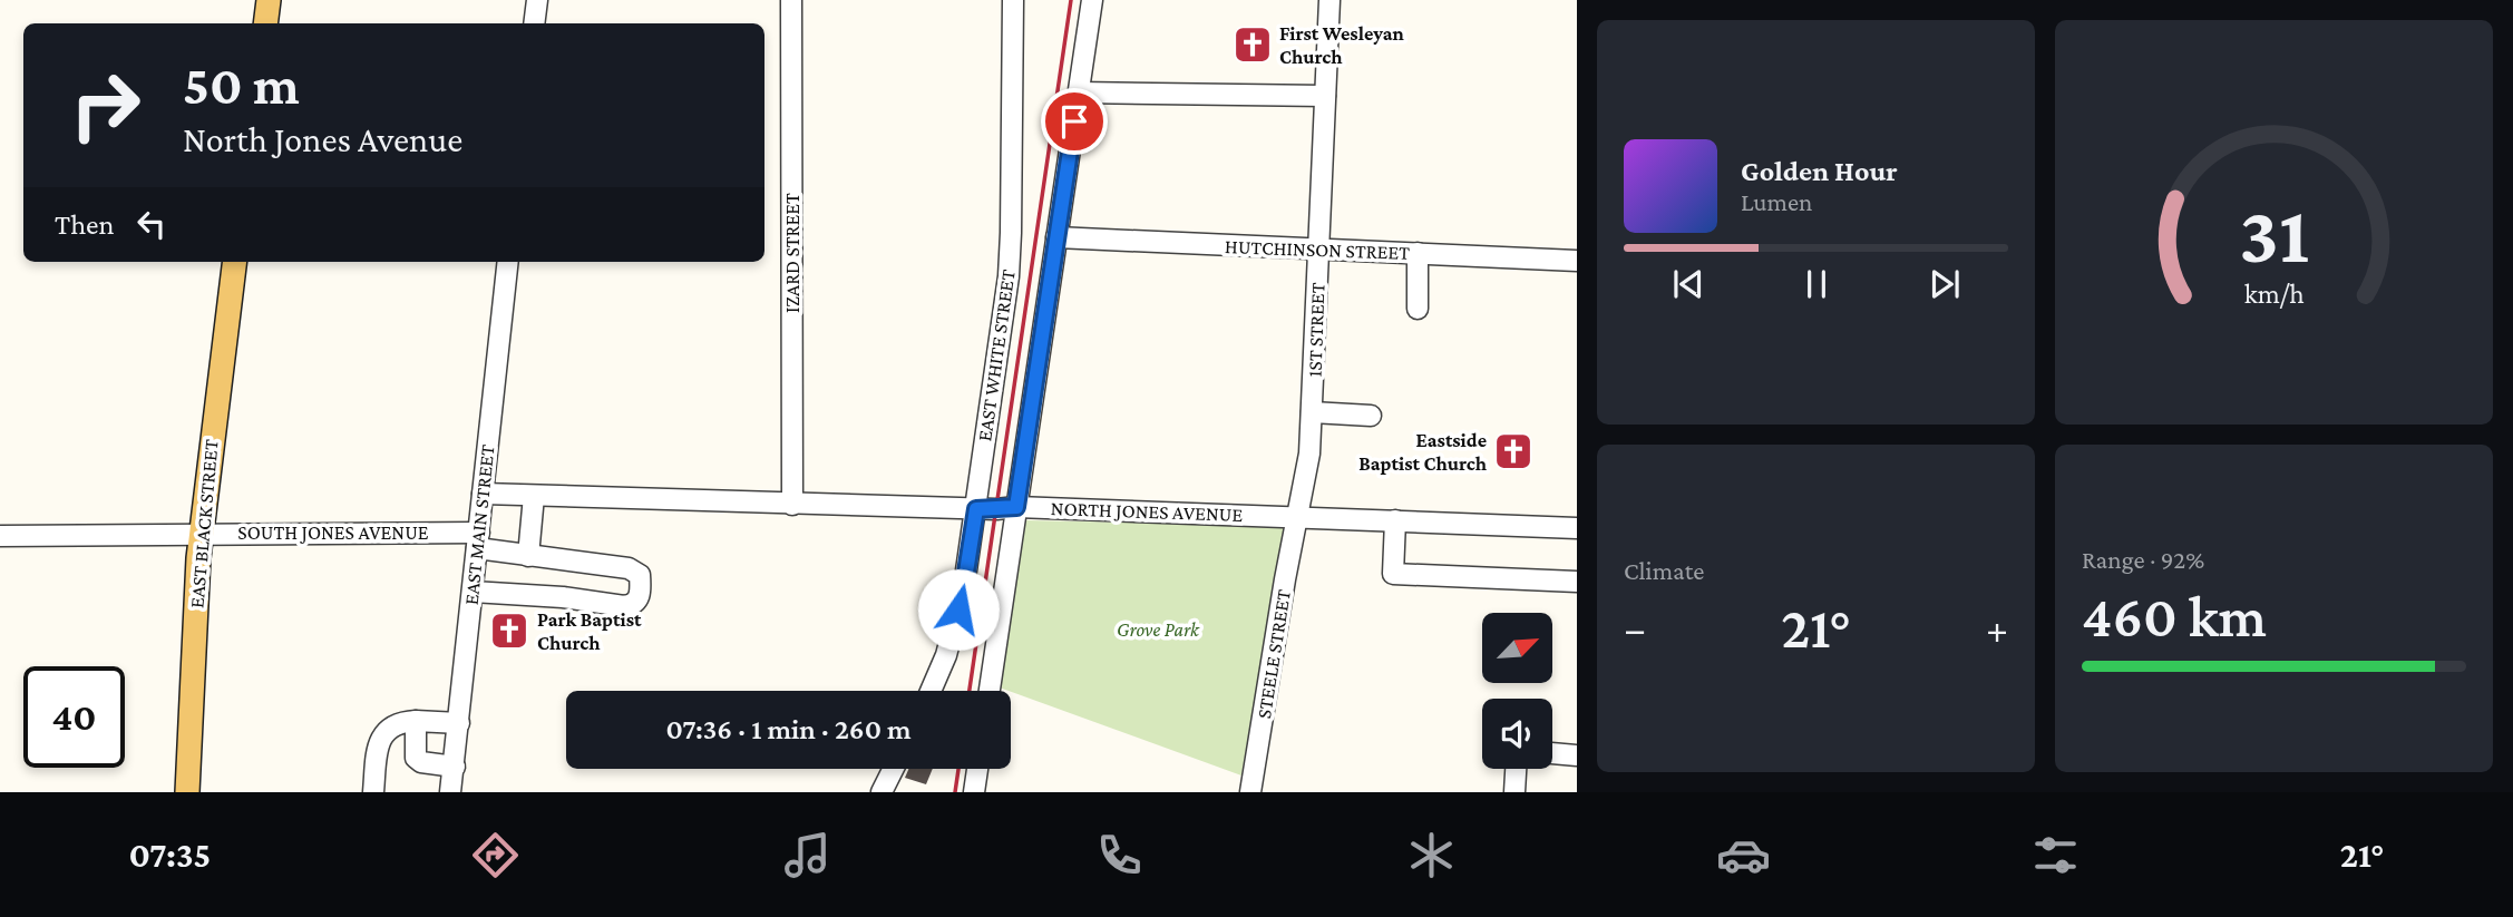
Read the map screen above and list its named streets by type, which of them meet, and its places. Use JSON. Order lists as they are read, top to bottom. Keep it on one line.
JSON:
{"streets":{"main road":["EAST BLACK STREET"],"street":["HUTCHINSON STREET","IZARD STREET","1ST STREET","EAST WHITE STREET","NORTH JONES AVENUE","EAST MAIN STREET","SOUTH JONES AVENUE","STEELE STREET"]},"crossings":[["HUTCHINSON STREET","1ST STREET"],["IZARD STREET","NORTH JONES AVENUE"],["1ST STREET","NORTH JONES AVENUE"],["1ST STREET","STEELE STREET"],["EAST WHITE STREET","NORTH JONES AVENUE"],["NORTH JONES AVENUE","EAST MAIN STREET"],["NORTH JONES AVENUE","STEELE STREET"],["EAST BLACK STREET","SOUTH JONES AVENUE"],["EAST MAIN STREET","SOUTH JONES AVENUE"]],"parks":["Grove Park"],"places":{"church":["First Wesleyan Church","Eastside Baptist Church","Park Baptist Church"]},"north":"top right","page":{"turn":["50 m","North Jones Avenue"],"song":["Golden Hour","Lumen"],"then":"Then","tile":["Climate",["Range · 92%","460 km"]],"heat":["−","21°","+"],"limit":"40","trip":"07:36 · 1 min · 260 m","tabs":["07:35","21°"],"gauge":["31","km/h"]}}
